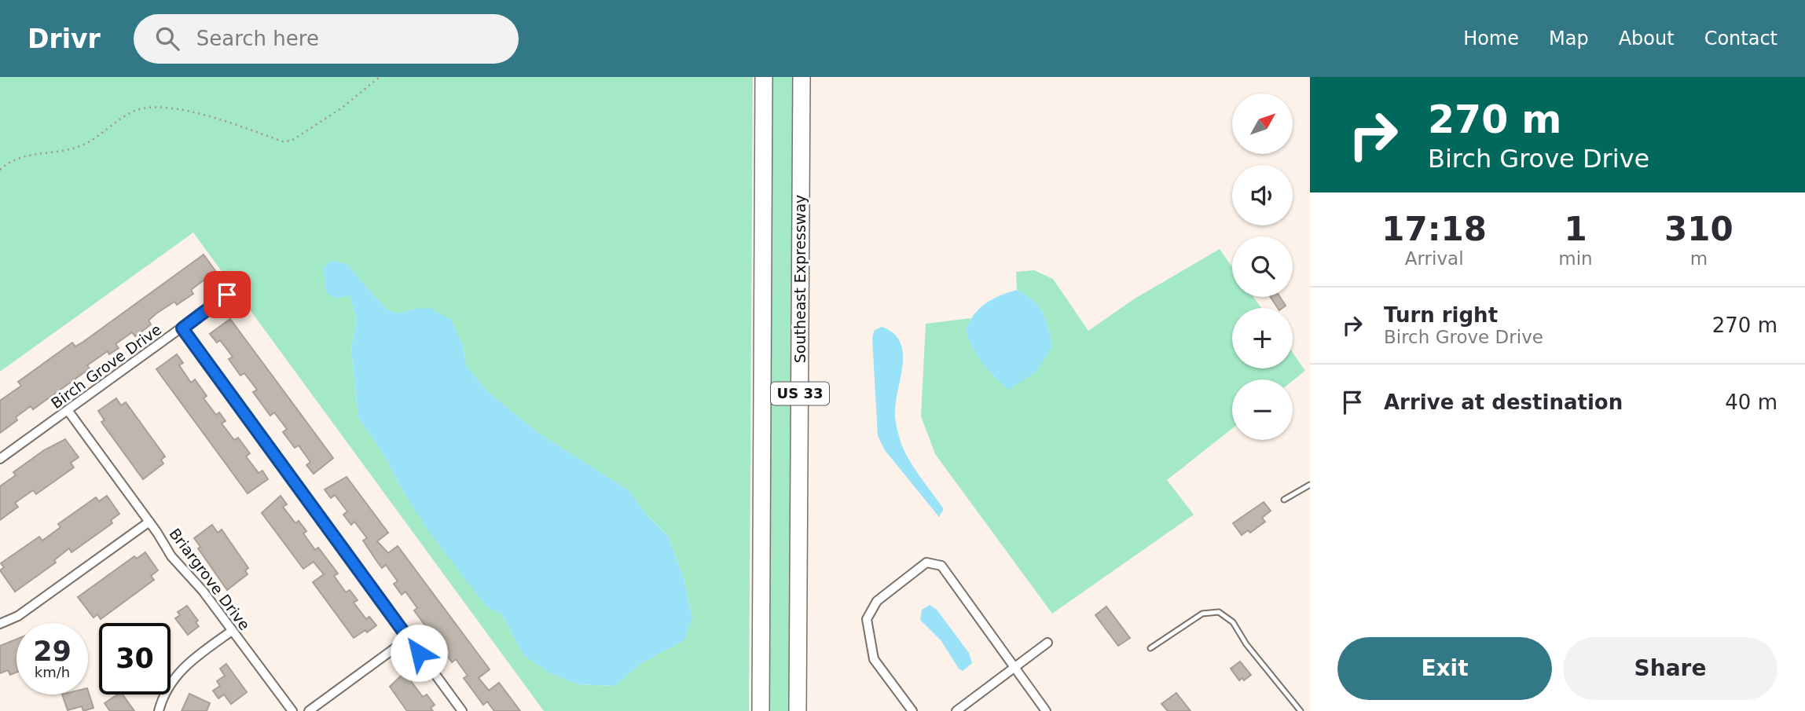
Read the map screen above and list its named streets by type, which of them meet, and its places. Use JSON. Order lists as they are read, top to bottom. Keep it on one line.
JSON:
{"streets":{"highway":["Southeast Expressway","US 33"],"street":["Birch Grove Drive","Briargrove Drive"]},"crossings":[["Birch Grove Drive","Briargrove Drive"]],"north":"top right","page":{"header":"Drivr","search":"Search here","nav":["Home","Map","About","Contact"],"turn":["270 m","Birch Grove Drive"],"map_buttons":["+","−"],"eta":["17:18","Arrival","1","min","310","m"],"list":[{"name":"Turn right","note":"Birch Grove Drive","value":"270 m"},{"name":"Arrive at destination","value":"40 m"}],"speed":"29 km/h","limit":"30","buttons":["Exit","Share"]}}
